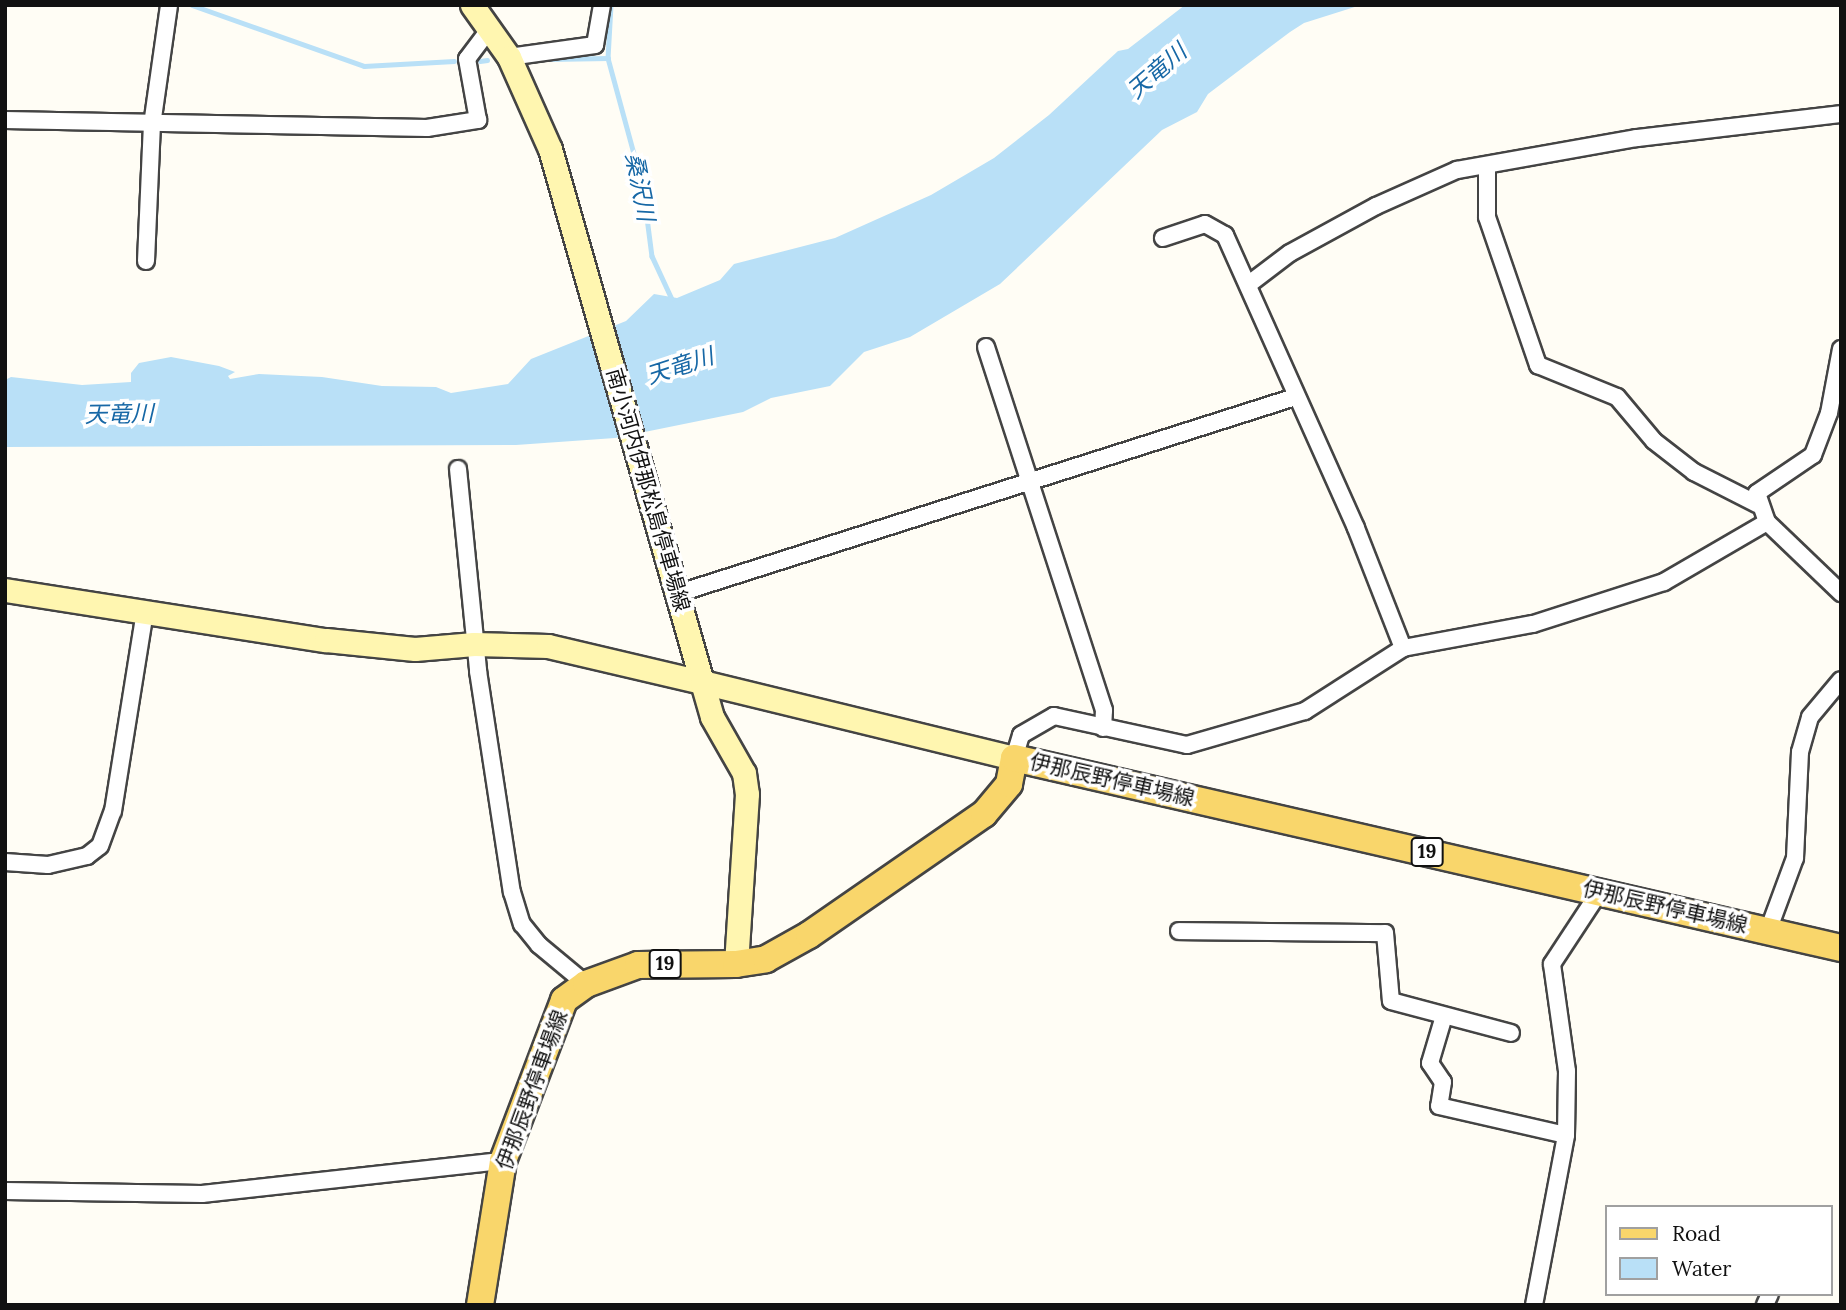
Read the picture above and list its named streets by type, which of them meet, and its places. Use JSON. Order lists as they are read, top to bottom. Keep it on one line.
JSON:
{"streets":{"main road":["南小河内伊那松島停車場線","伊那辰野停車場線","19"]},"crossings":[["南小河内伊那松島停車場線","伊那辰野停車場線"]],"water":["天竜川","桑沢川"],"legend":["Road","Water"]}
